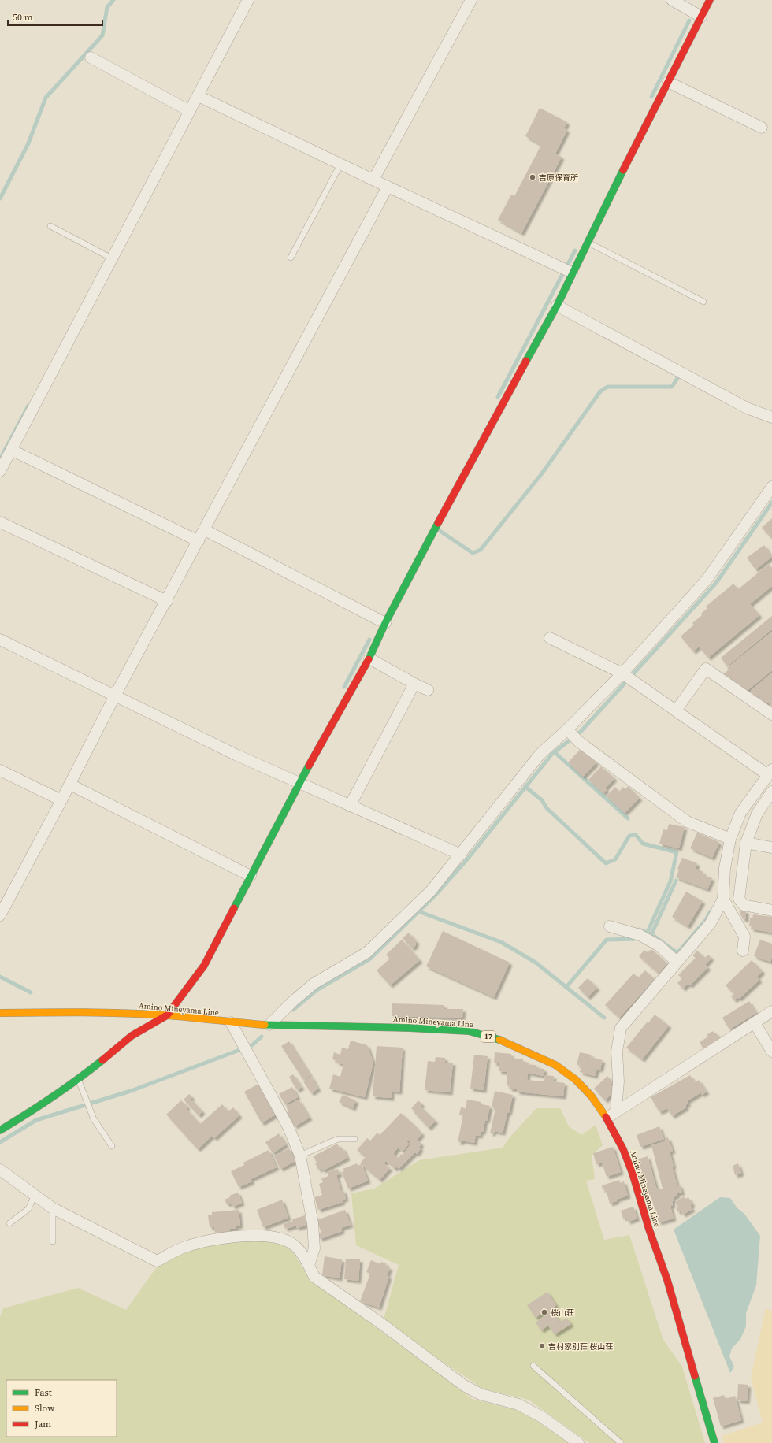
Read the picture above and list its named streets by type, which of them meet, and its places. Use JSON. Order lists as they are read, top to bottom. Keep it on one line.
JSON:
{"streets":{"street":["Amino Mineyama Line","17"]},"places":["吉原保育所","桜山荘","吉村家別荘 桜山荘"],"legend":["Fast","Slow","Jam"],"scale_bar":"50 m"}
